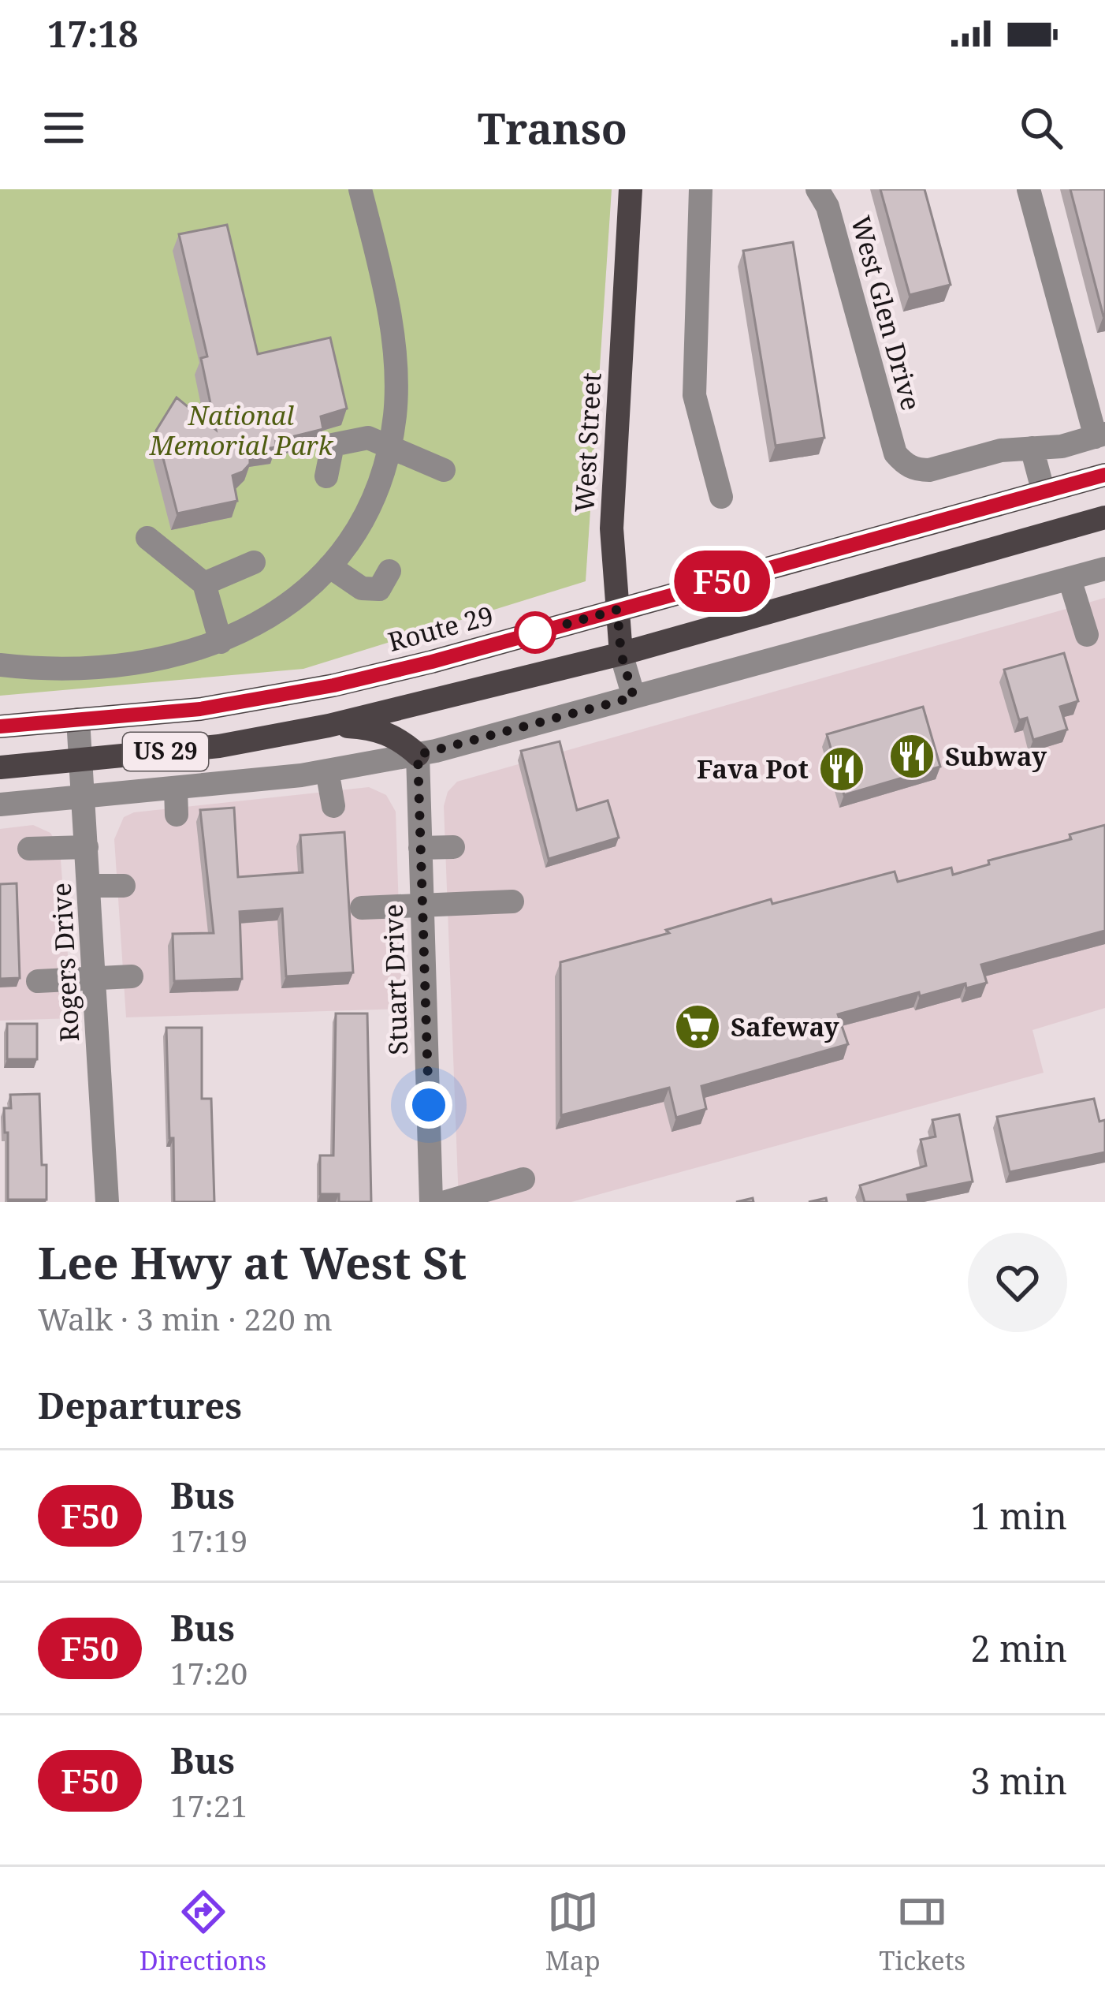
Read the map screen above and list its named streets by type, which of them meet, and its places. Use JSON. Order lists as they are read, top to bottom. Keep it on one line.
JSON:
{"streets":{"main road":["West Street","Route 29","US 29"],"street":["West Glen Drive","Rogers Drive","Stuart Drive"]},"crossings":[["West Street","Route 29"],["West Street","US 29"],["Route 29","Rogers Drive"],["US 29","Rogers Drive"]],"parks":["National Memorial Park"],"places":{"restaurant":["Subway","Fava Pot"],"supermarket":["Safeway"]},"lines":["bus line F50"],"page":{"status":"17:18","header":"Transo","on_map":"F50","heading":[["Lee Hwy at West St","Walk · 3 min · 220 m"],"Departures"],"list":[{"mark":"F50","name":"Bus","note":"17:19","value":"1 min"},{"mark":"F50","name":"Bus","note":"17:20","value":"2 min"},{"mark":"F50","name":"Bus","note":"17:21","value":"3 min"}],"tabs":["Directions","Map","Tickets"]}}
